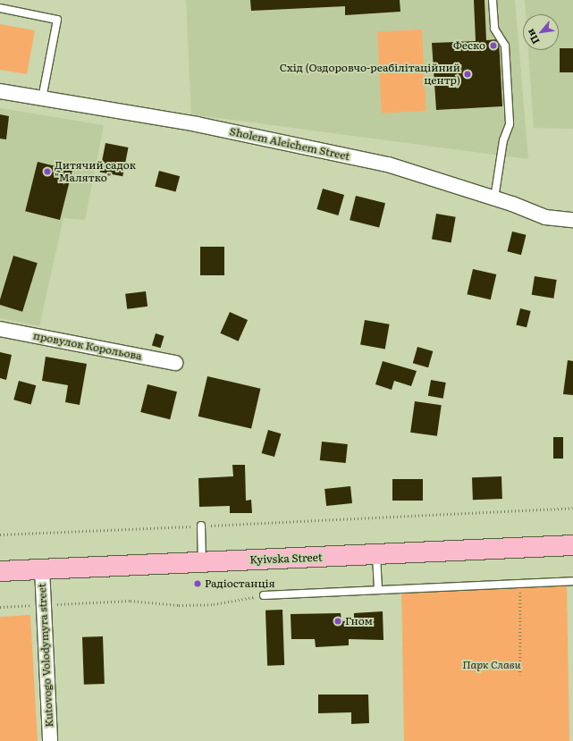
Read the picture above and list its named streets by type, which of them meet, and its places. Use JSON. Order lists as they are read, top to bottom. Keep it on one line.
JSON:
{"streets":{"main road":["Kyivska Street"],"street":["Sholem Aleichem Street","провулок Корольова","Kutovogo Volodymyra street"]},"crossings":[["Kyivska Street","Kutovogo Volodymyra street"]],"parks":["Парк Слави"],"places":["Феско","Схід (Оздоровчо-реабілітаційний центр)","Дитячий садок \"Малятко\"","Радіостанція","Гном"],"north":"bottom left"}
